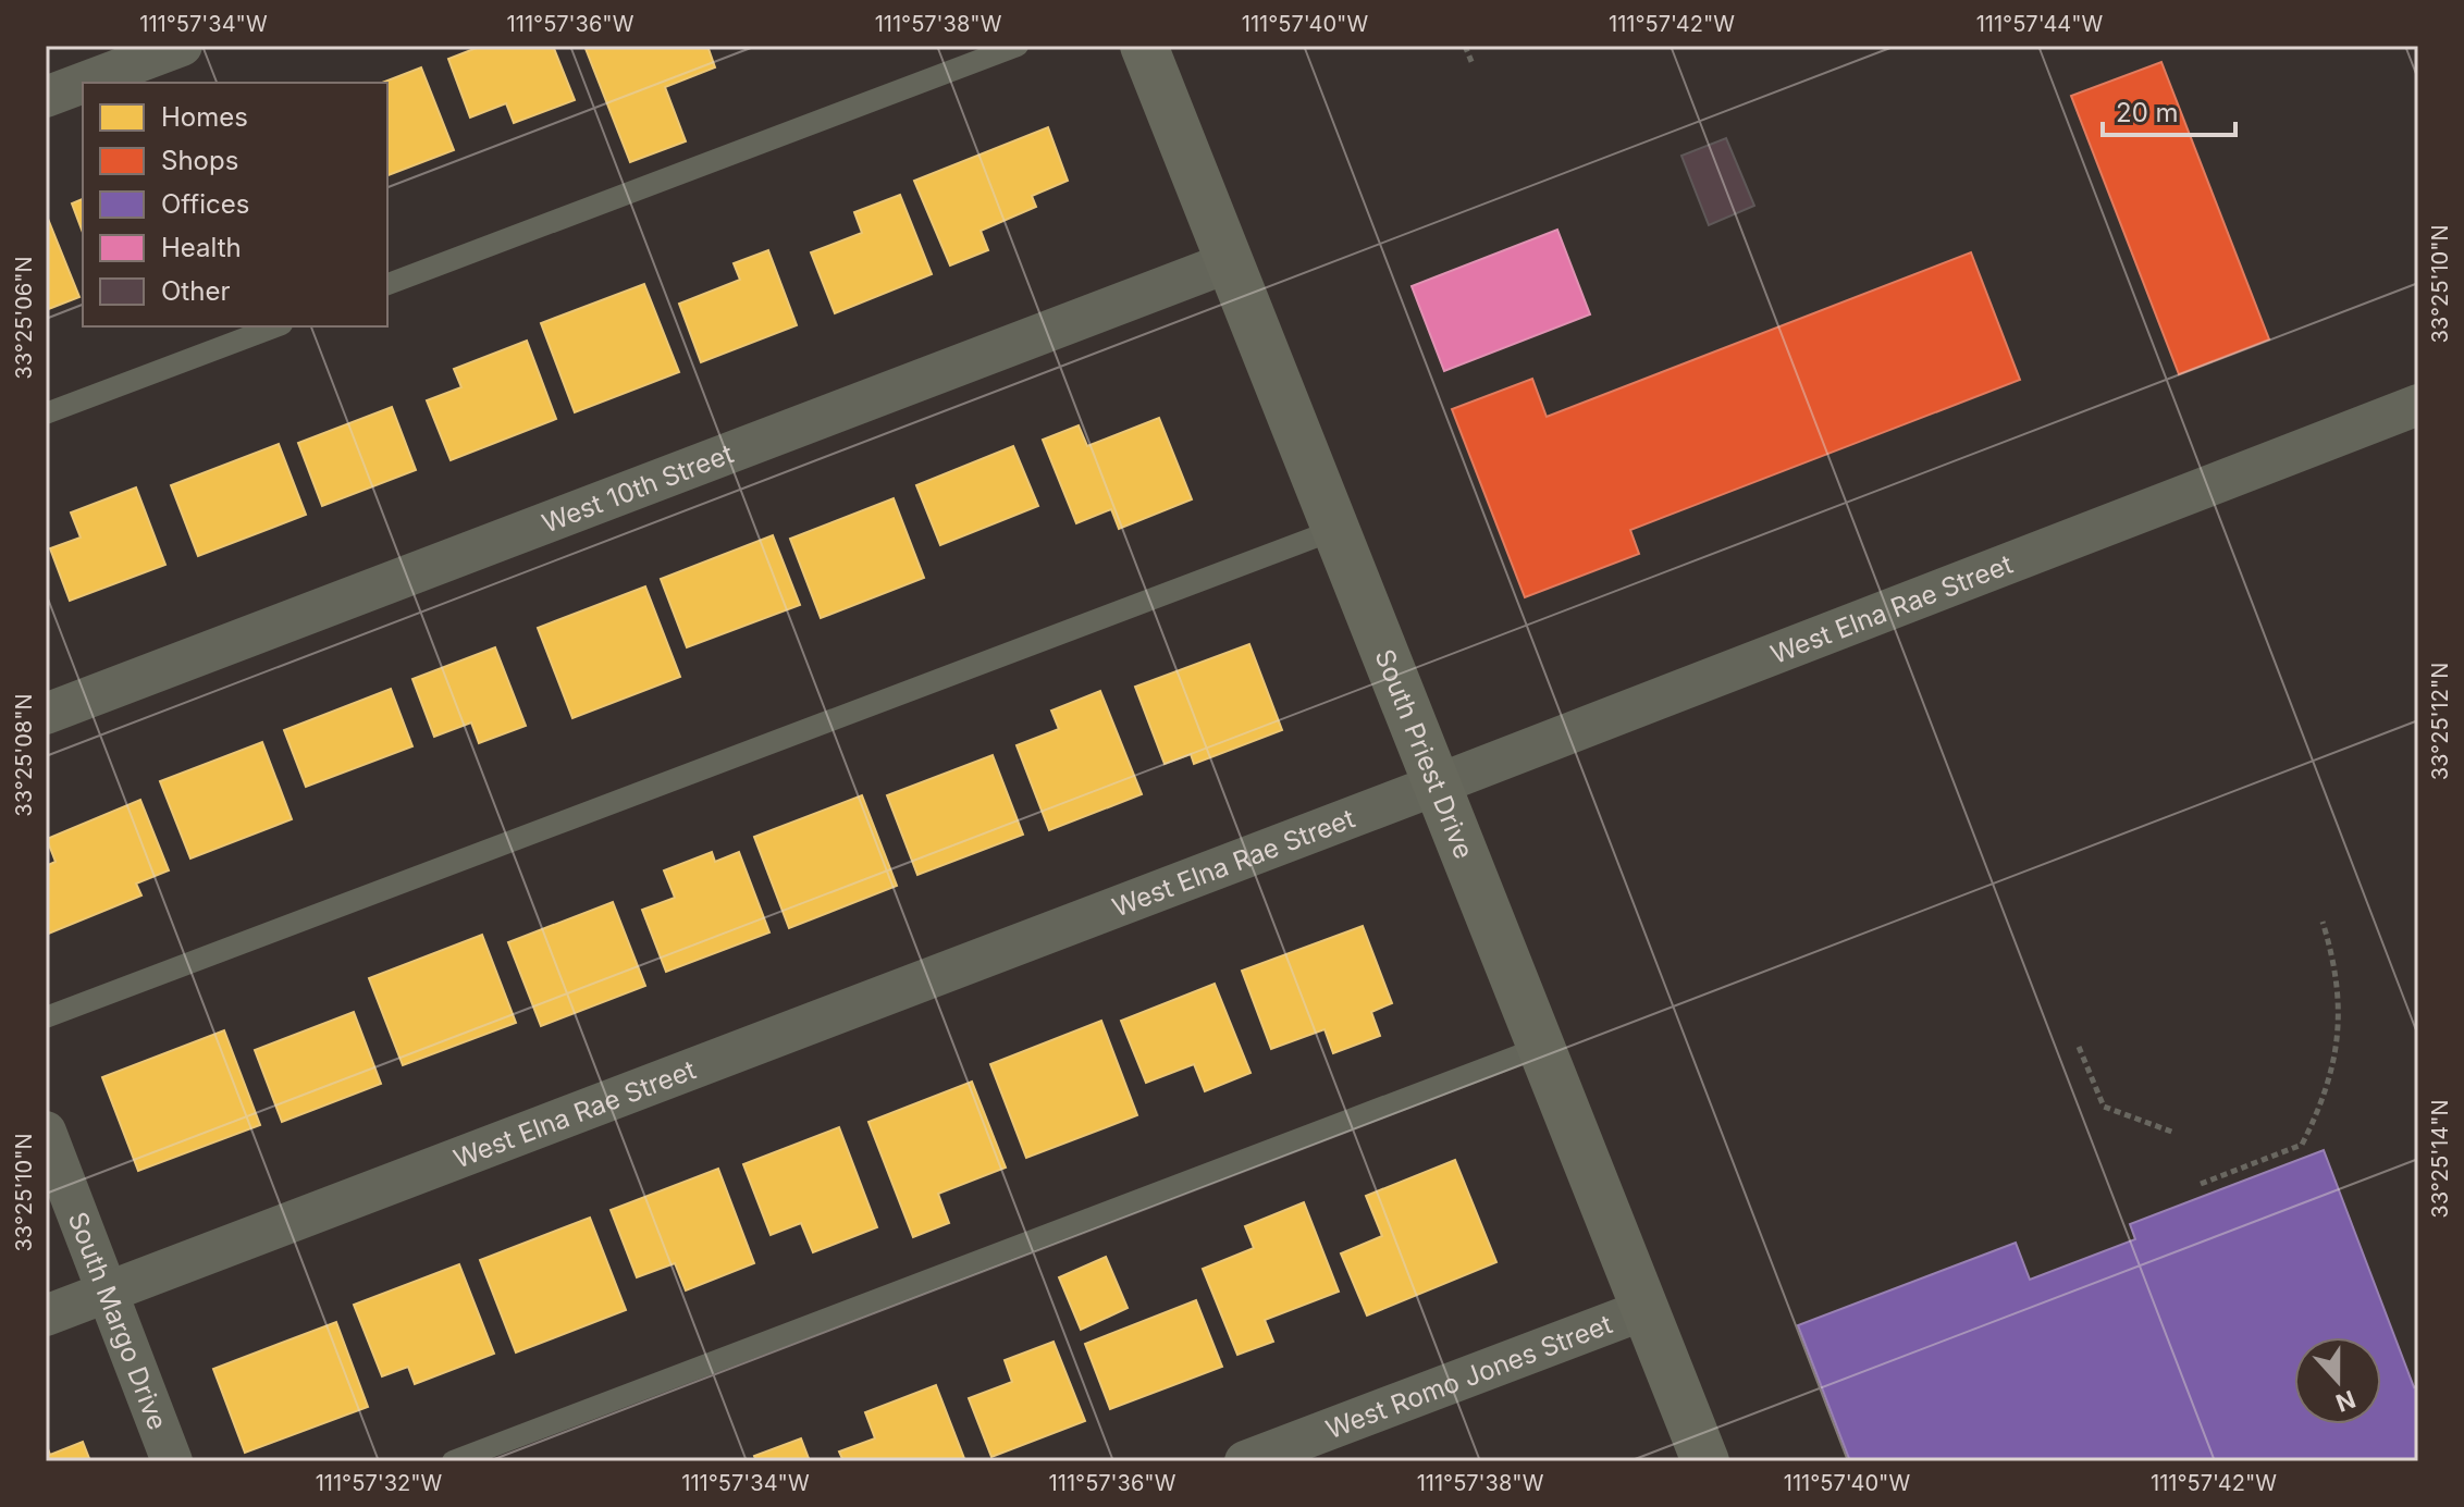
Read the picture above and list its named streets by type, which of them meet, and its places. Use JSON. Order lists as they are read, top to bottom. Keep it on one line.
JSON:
{"streets":{"main road":["South Priest Drive"],"street":["West 10th Street","West Elna Rae Street","South Margo Drive","West Romo Jones Street"]},"crossings":[["West 10th Street","South Priest Drive"],["West Elna Rae Street","South Priest Drive"],["West Elna Rae Street","South Margo Drive"],["South Priest Drive","West Romo Jones Street"]],"legend":["Homes","Shops","Offices","Health","Other"],"scale_bar":"20 m","north":"bottom","coordinates":["111°57'34\"W","111°57'36\"W","111°57'38\"W","111°57'40\"W","111°57'42\"W","111°57'44\"W","33°25'10\"N","33°25'06\"N","33°25'12\"N","33°25'08\"N","33°25'14\"N","111°57'32\"W"]}
